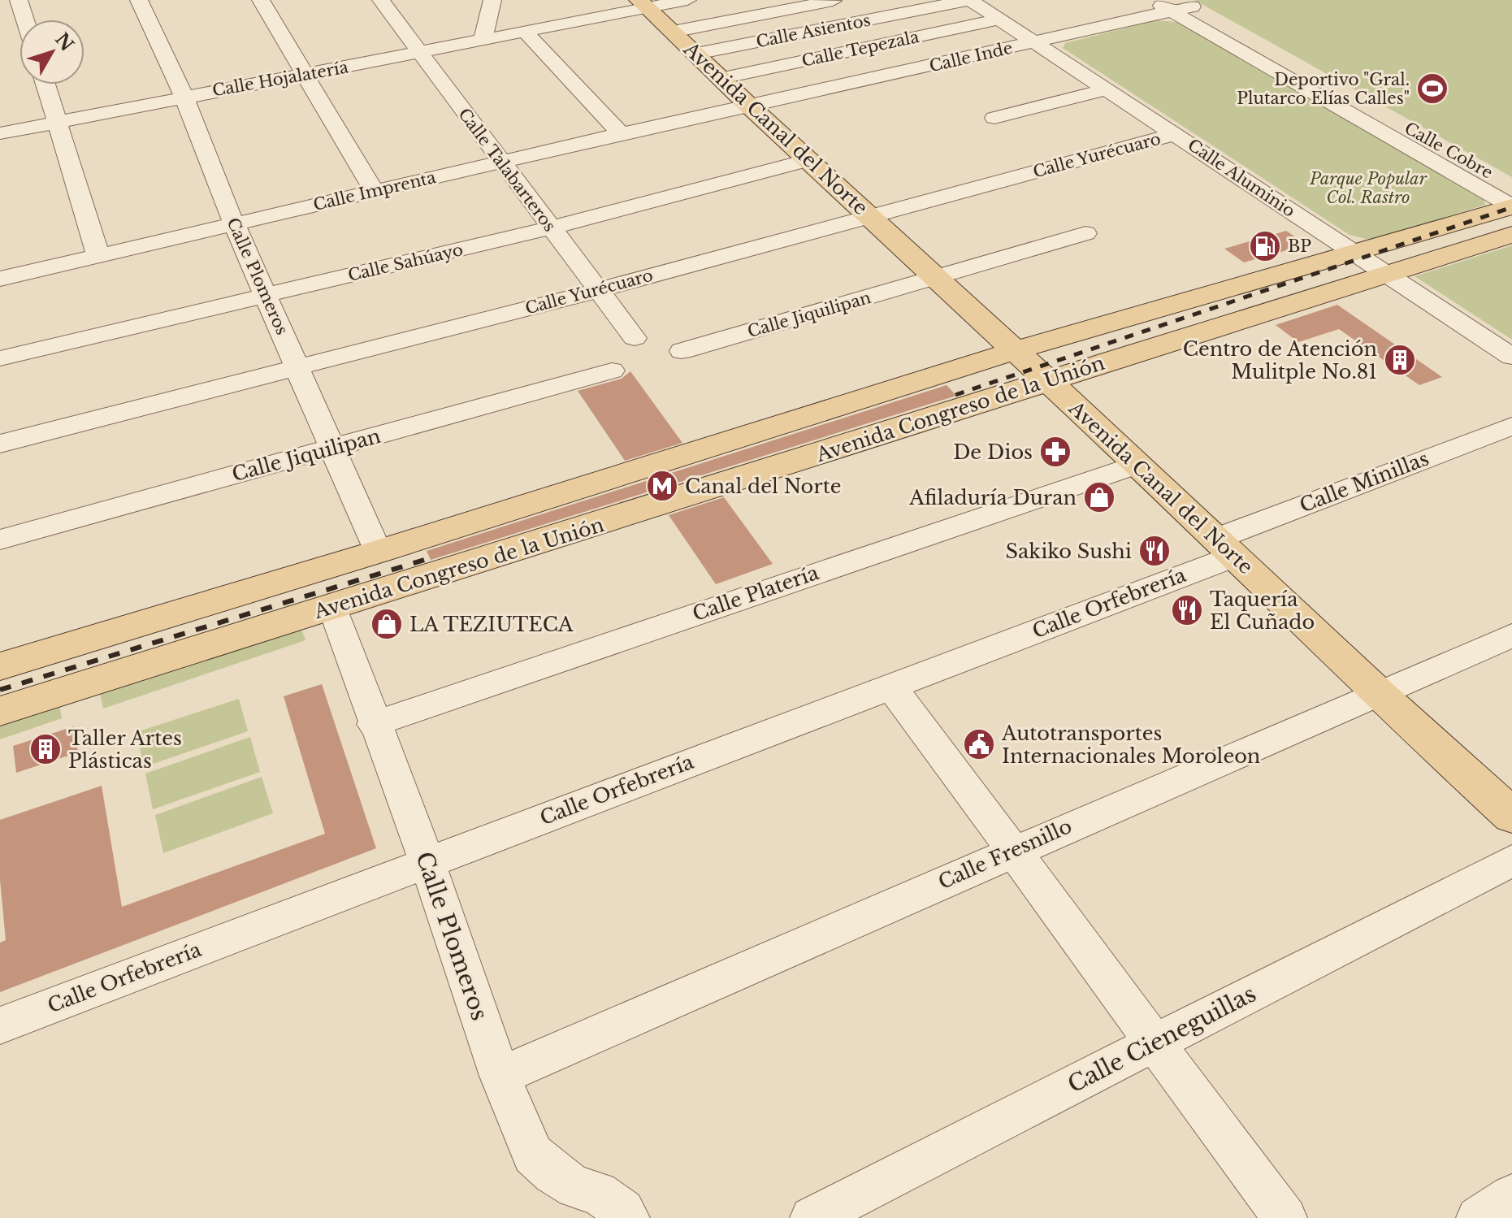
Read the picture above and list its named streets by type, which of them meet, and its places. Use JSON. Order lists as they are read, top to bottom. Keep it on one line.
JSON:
{"streets":{"main road":["Avenida Canal del Norte","Avenida Congreso de la Unión"],"street":["Calle Asientos","Calle Tepezala","Calle Inde","Calle Hojalatería","Calle Cobre","Calle Yurécuaro","Calle Talabarteros","Calle Aluminio","Calle Imprenta","Calle Sahúayo","Calle Plomeros","Calle Jiquilipan","Calle Minillas","Calle Platería","Calle Orfebrería","Calle Fresnillo","Calle Cieneguillas"]},"crossings":[["Calle Asientos","Avenida Canal del Norte"],["Calle Asientos","Calle Aluminio"],["Calle Tepezala","Avenida Canal del Norte"],["Calle Tepezala","Calle Aluminio"],["Calle Inde","Avenida Canal del Norte"],["Calle Inde","Calle Cobre"],["Calle Inde","Calle Aluminio"],["Calle Inde","Calle Imprenta"],["Calle Hojalatería","Avenida Canal del Norte"],["Calle Hojalatería","Calle Talabarteros"],["Calle Hojalatería","Calle Plomeros"],["Avenida Canal del Norte","Calle Yurécuaro"],["Avenida Canal del Norte","Calle Imprenta"],["Avenida Canal del Norte","Calle Sahúayo"],["Avenida Canal del Norte","Calle Jiquilipan"],["Avenida Canal del Norte","Avenida Congreso de la Unión"],["Avenida Canal del Norte","Calle Minillas"],["Avenida Canal del Norte","Calle Platería"],["Avenida Canal del Norte","Calle Orfebrería"],["Avenida Canal del Norte","Calle Fresnillo"],["Calle Cobre","Avenida Congreso de la Unión"],["Calle Yurécuaro","Calle Talabarteros"],["Calle Yurécuaro","Calle Aluminio"],["Calle Yurécuaro","Calle Plomeros"],["Calle Talabarteros","Calle Imprenta"],["Calle Talabarteros","Calle Sahúayo"],["Calle Aluminio","Avenida Congreso de la Unión"],["Calle Imprenta","Calle Plomeros"],["Calle Sahúayo","Calle Plomeros"],["Calle Plomeros","Calle Jiquilipan"],["Calle Plomeros","Avenida Congreso de la Unión"],["Calle Plomeros","Calle Platería"],["Calle Plomeros","Calle Orfebrería"],["Calle Plomeros","Calle Fresnillo"],["Calle Minillas","Calle Orfebrería"]],"parks":["Parque Popular Col. Rastro"],"places":{"sports":["Deportivo \"Gral. Plutarco Elías Calles\""],"fuel station":["BP"],"building":["Centro de Atención Mulitple No.81","Taller Artes Plásticas"],"pharmacy":["De Dios"],"metro station":["Canal del Norte"],"shop":["Afiladuría Duran","LA TEZIUTECA"],"restaurant":["Sakiko Sushi","Taquería El Cuñado"],"public building":["Autotransportes Internacionales Moroleon"]},"north":"top right"}
